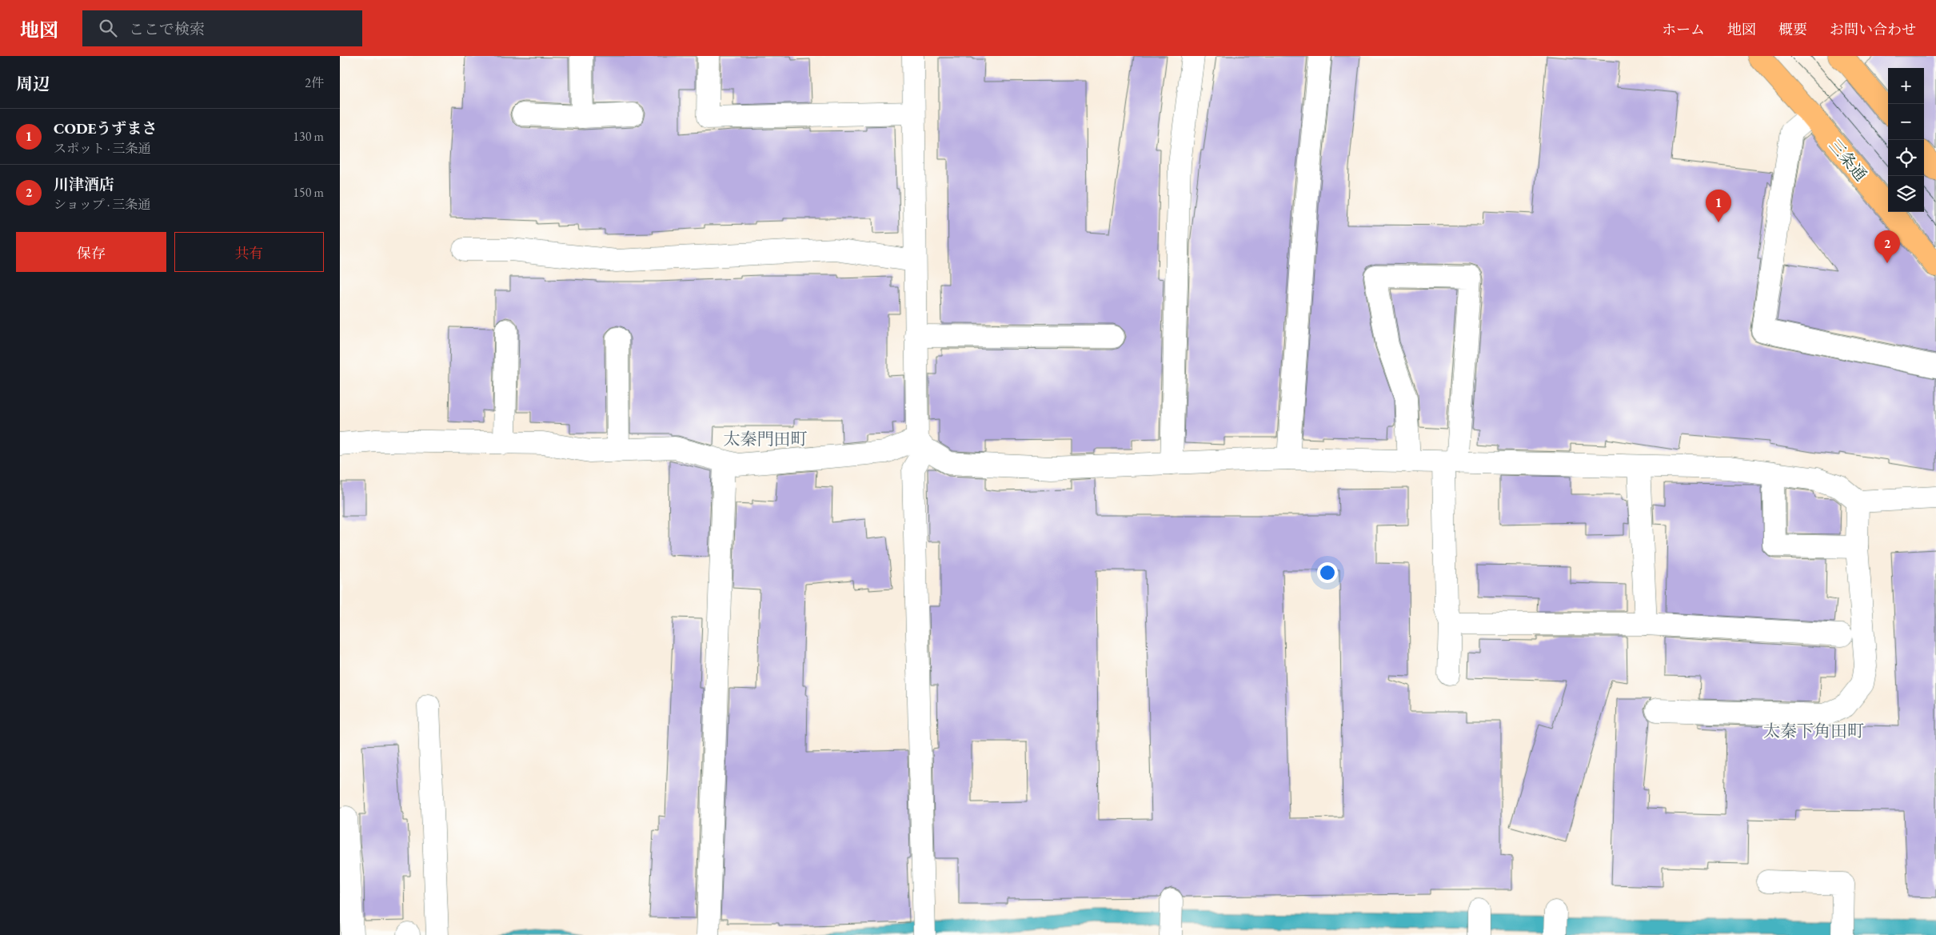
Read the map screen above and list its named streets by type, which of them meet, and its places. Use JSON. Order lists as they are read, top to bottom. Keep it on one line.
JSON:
{"streets":{"main road":["三条通"]},"districts":["太秦門田町","太秦下角田町"],"page":{"header":"地図","search":"ここで検索","nav":["ホーム","地図","概要","お問い合わせ"],"heading":["周辺","2件"],"map_buttons":["+","−"],"list":[{"mark":"1","name":"CODEうずまさ","note":"スポット · 三条通","value":"130 m"},{"mark":"2","name":"川津酒店","note":"ショップ · 三条通","value":"150 m"}],"pins":["1","2"],"buttons":["保存","共有"]}}
